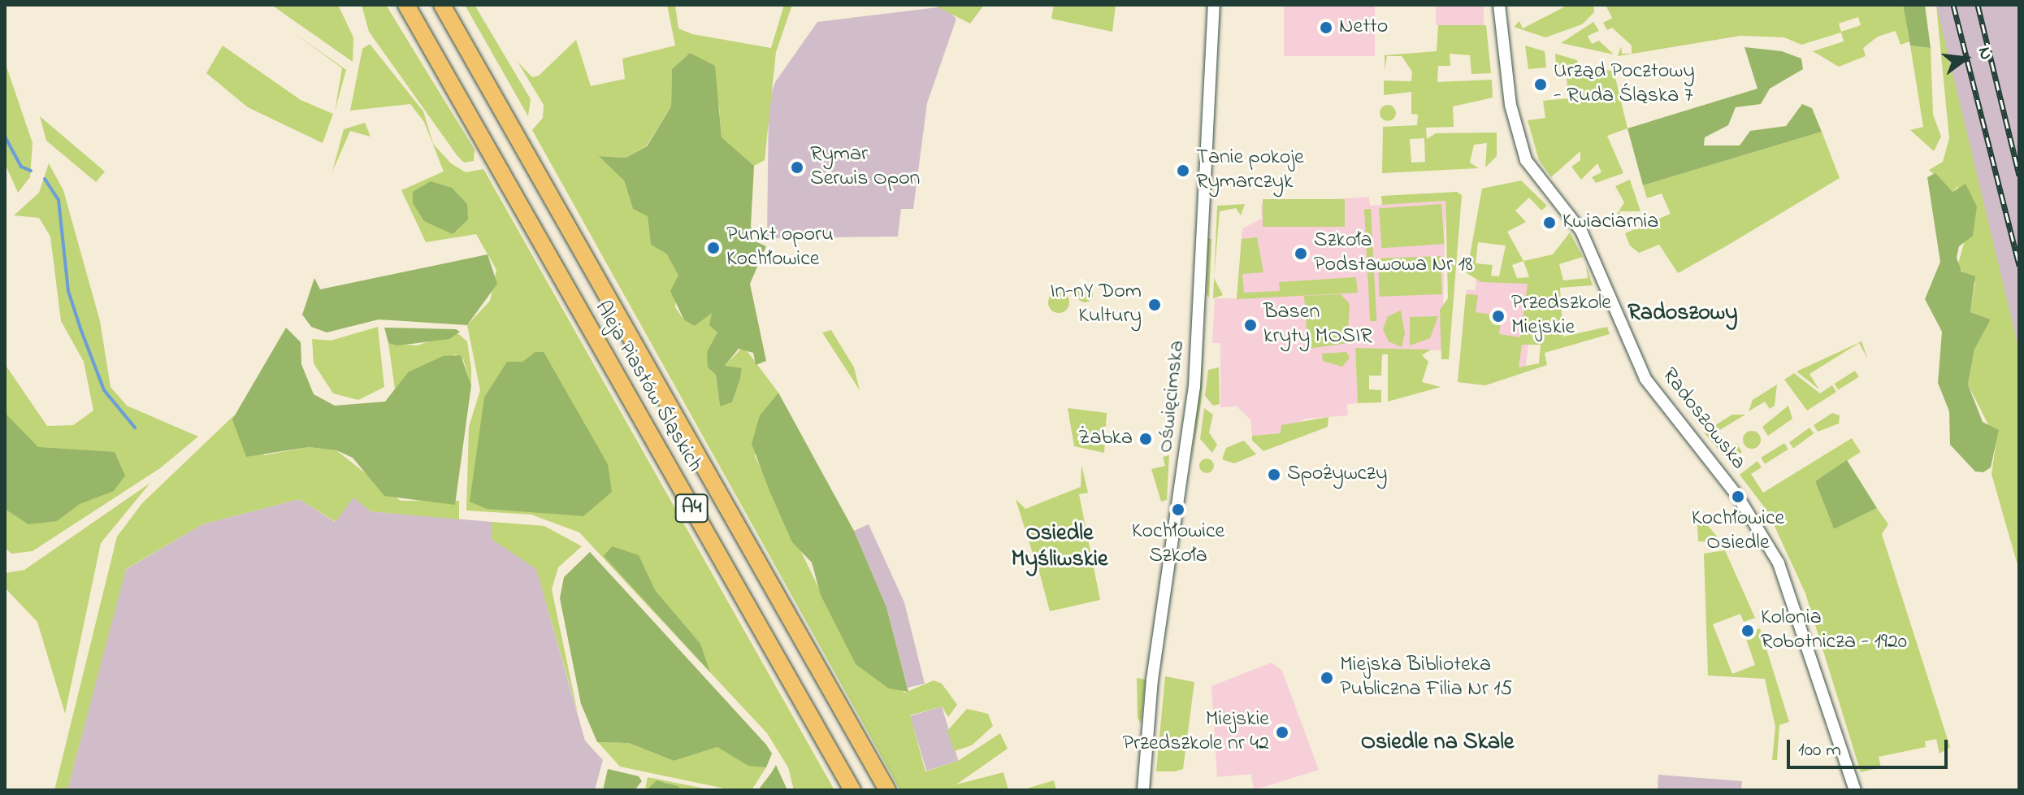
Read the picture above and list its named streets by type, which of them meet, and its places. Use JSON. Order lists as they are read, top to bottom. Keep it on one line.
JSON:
{"streets":{"highway":["Aleja Piastów Śląskich","A4"],"street":["Oświęcimska","Radoszowska"]},"districts":["Radoszowy","Osiedle Myśliwskie","Osiedle na Skale"],"places":["Netto","Urząd Pocztowy - Ruda Śląska 7","Rymar Serwis Opon","Tanie pokoje Rymarczyk","Kwiaciarnia","Punkt oporu Kochłowice","Szkoła Podstawowa Nr 18","In-nY Dom Kultury","Przedszkole Miejskie","Basen kryty MOSIR","Żabka","Spożywczy","Kochłowice Osiedle","Kochłowice Szkoła","Kolonia Robotnicza - 1920","Miejska Biblioteka Publiczna Filia Nr 15","Miejskie Przedszkole nr 42"],"scale_bar":"100 m","north":"right"}
